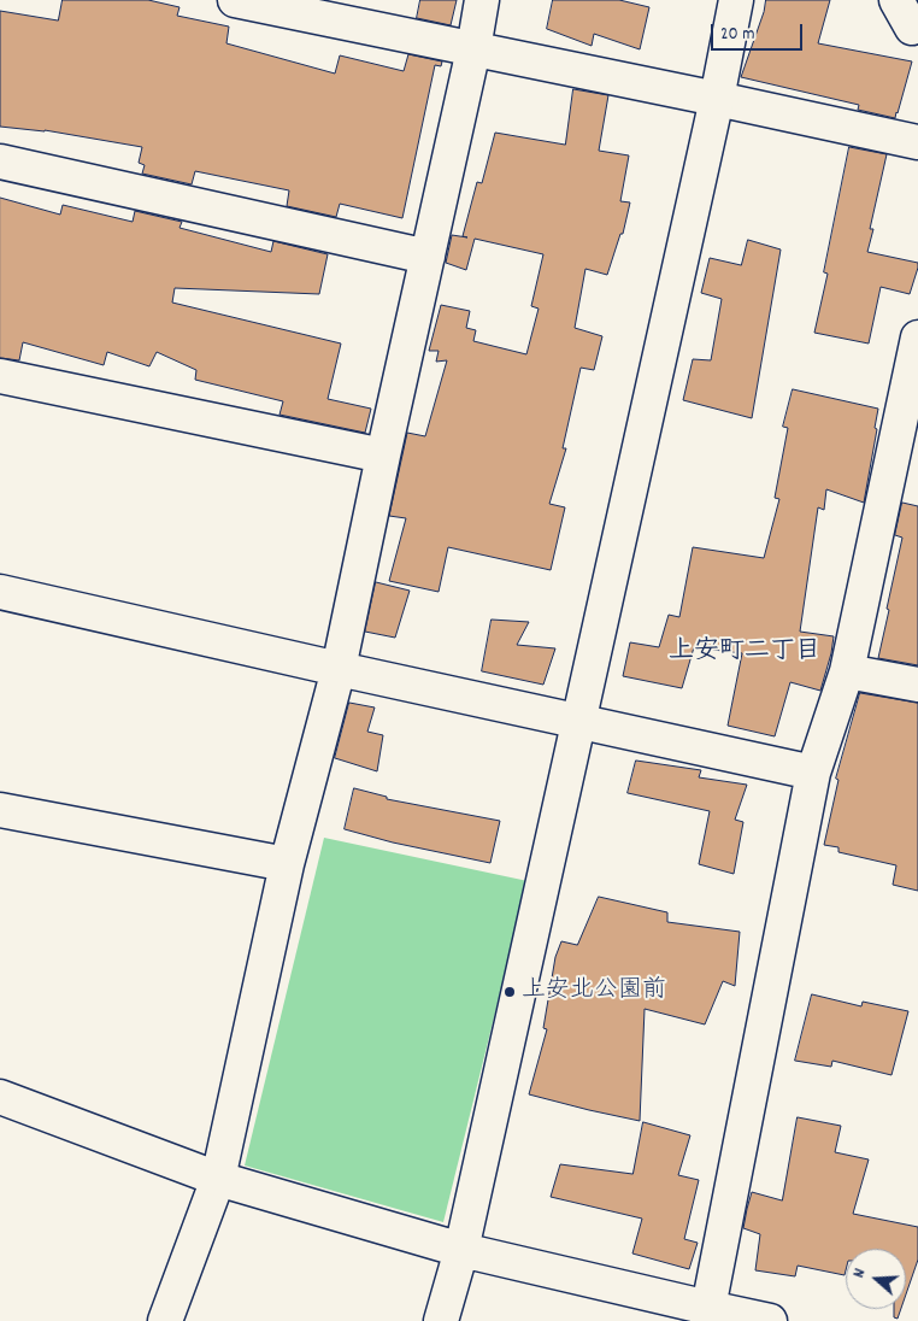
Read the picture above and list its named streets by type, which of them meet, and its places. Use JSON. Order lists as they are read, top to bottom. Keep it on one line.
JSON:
{"districts":["上安町二丁目"],"places":["上安北公園前"],"scale_bar":"20 m","north":"left"}
